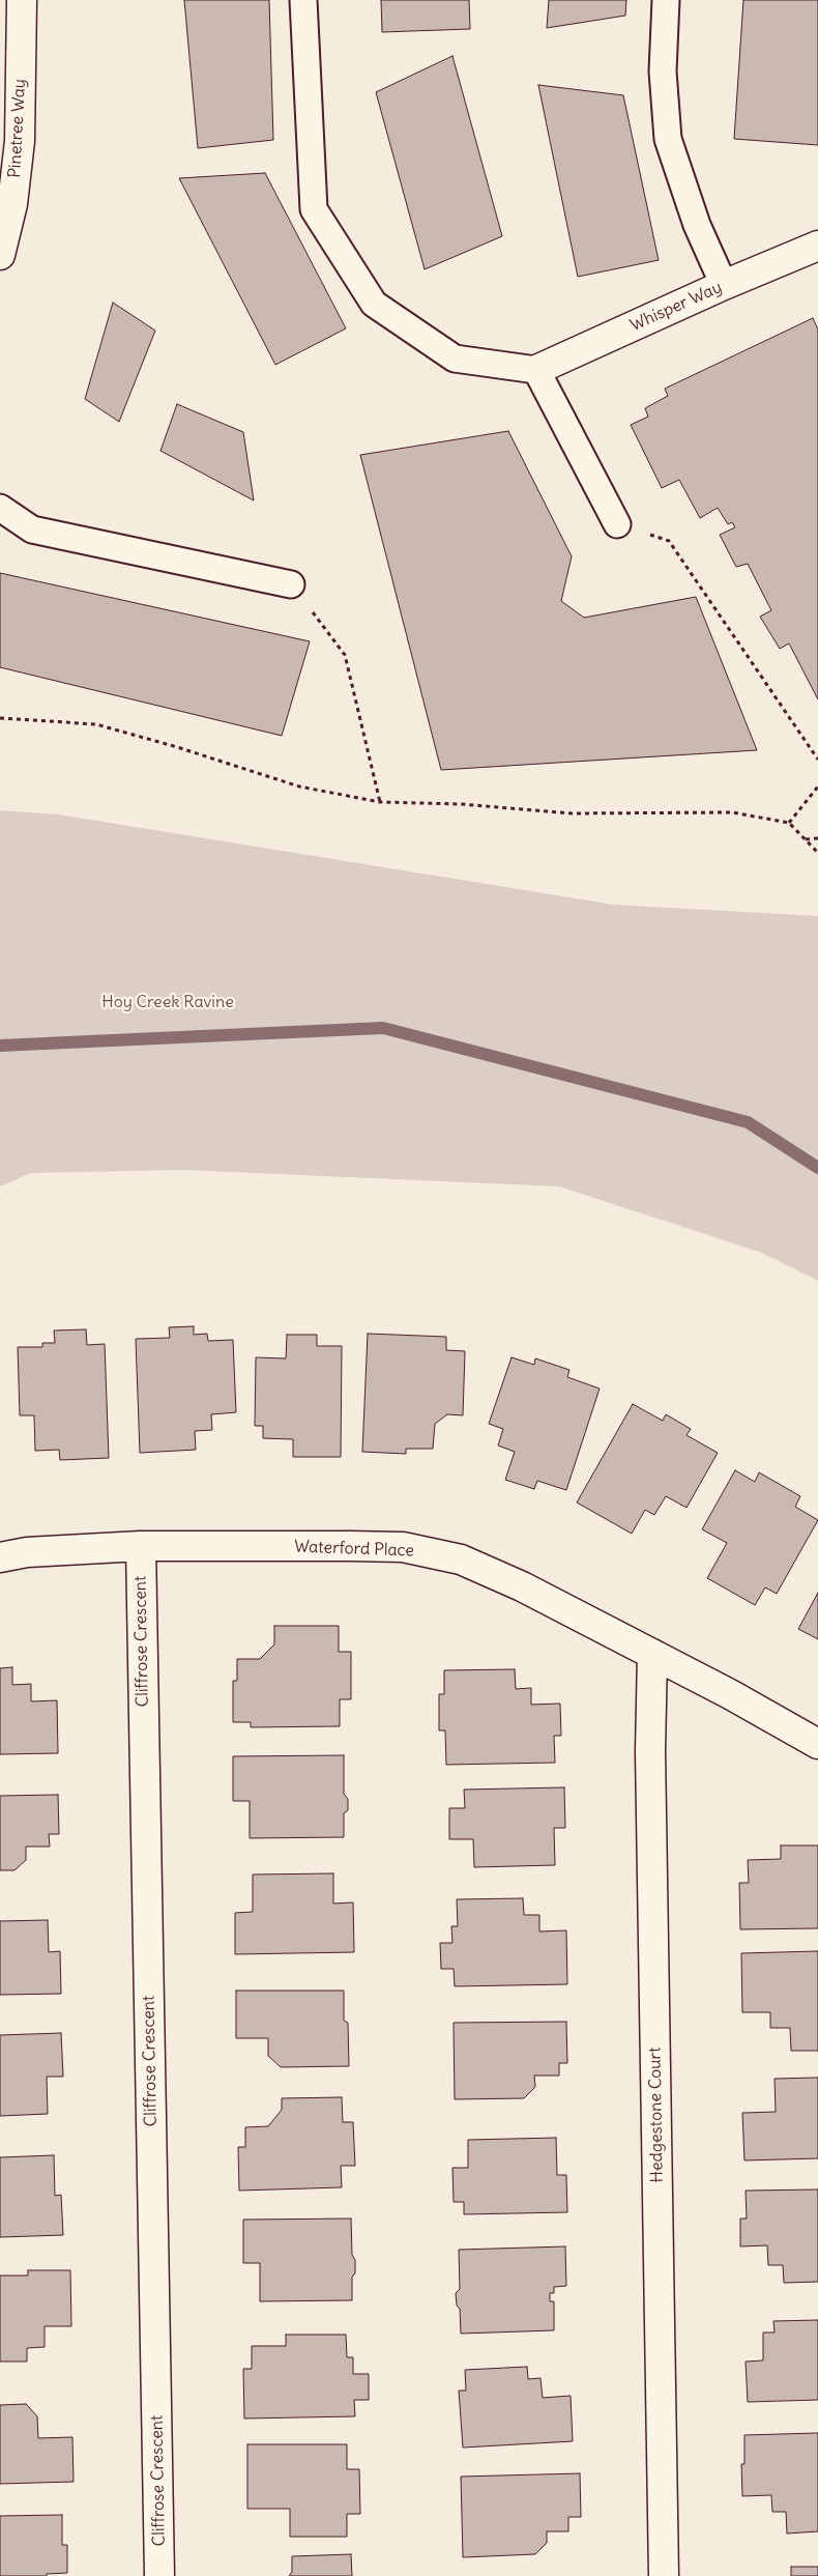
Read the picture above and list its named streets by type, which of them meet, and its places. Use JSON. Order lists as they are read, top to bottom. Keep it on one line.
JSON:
{"streets":{"street":["Pinetree Way","Whisper Way","Waterford Place","Cliffrose Crescent","Hedgestone Court"]},"crossings":[["Waterford Place","Cliffrose Crescent"],["Waterford Place","Hedgestone Court"]],"parks":["Hoy Creek Ravine"]}
